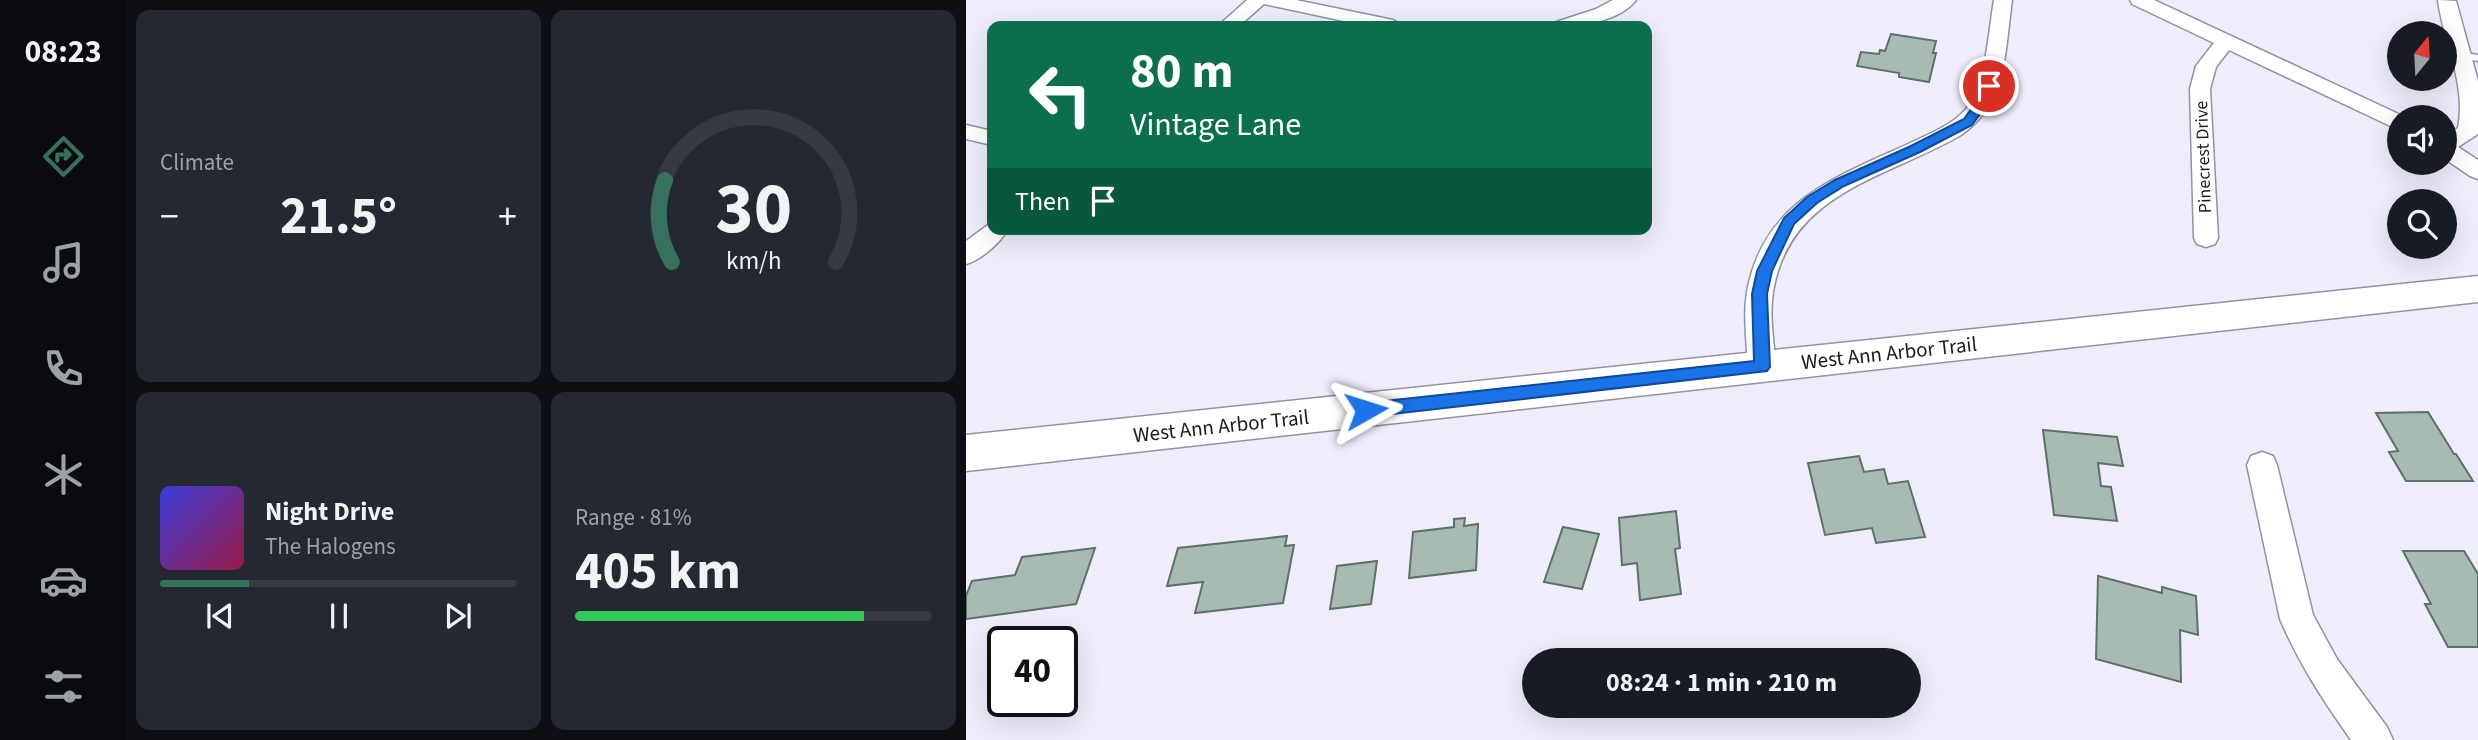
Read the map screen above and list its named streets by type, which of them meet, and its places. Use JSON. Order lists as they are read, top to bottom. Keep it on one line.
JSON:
{"streets":{"street":["Pinecrest Drive","West Ann Arbor Trail"]},"north":"top","page":{"tabs":"08:23","tile":["Climate",["Range · 81%","405 km"]],"turn":["80 m","Vintage Lane"],"then":"Then","heat":["−","21.5°","+"],"song":["Night Drive","The Halogens"],"limit":"40","trip":"08:24 · 1 min · 210 m","gauge":["30","km/h"]}}
